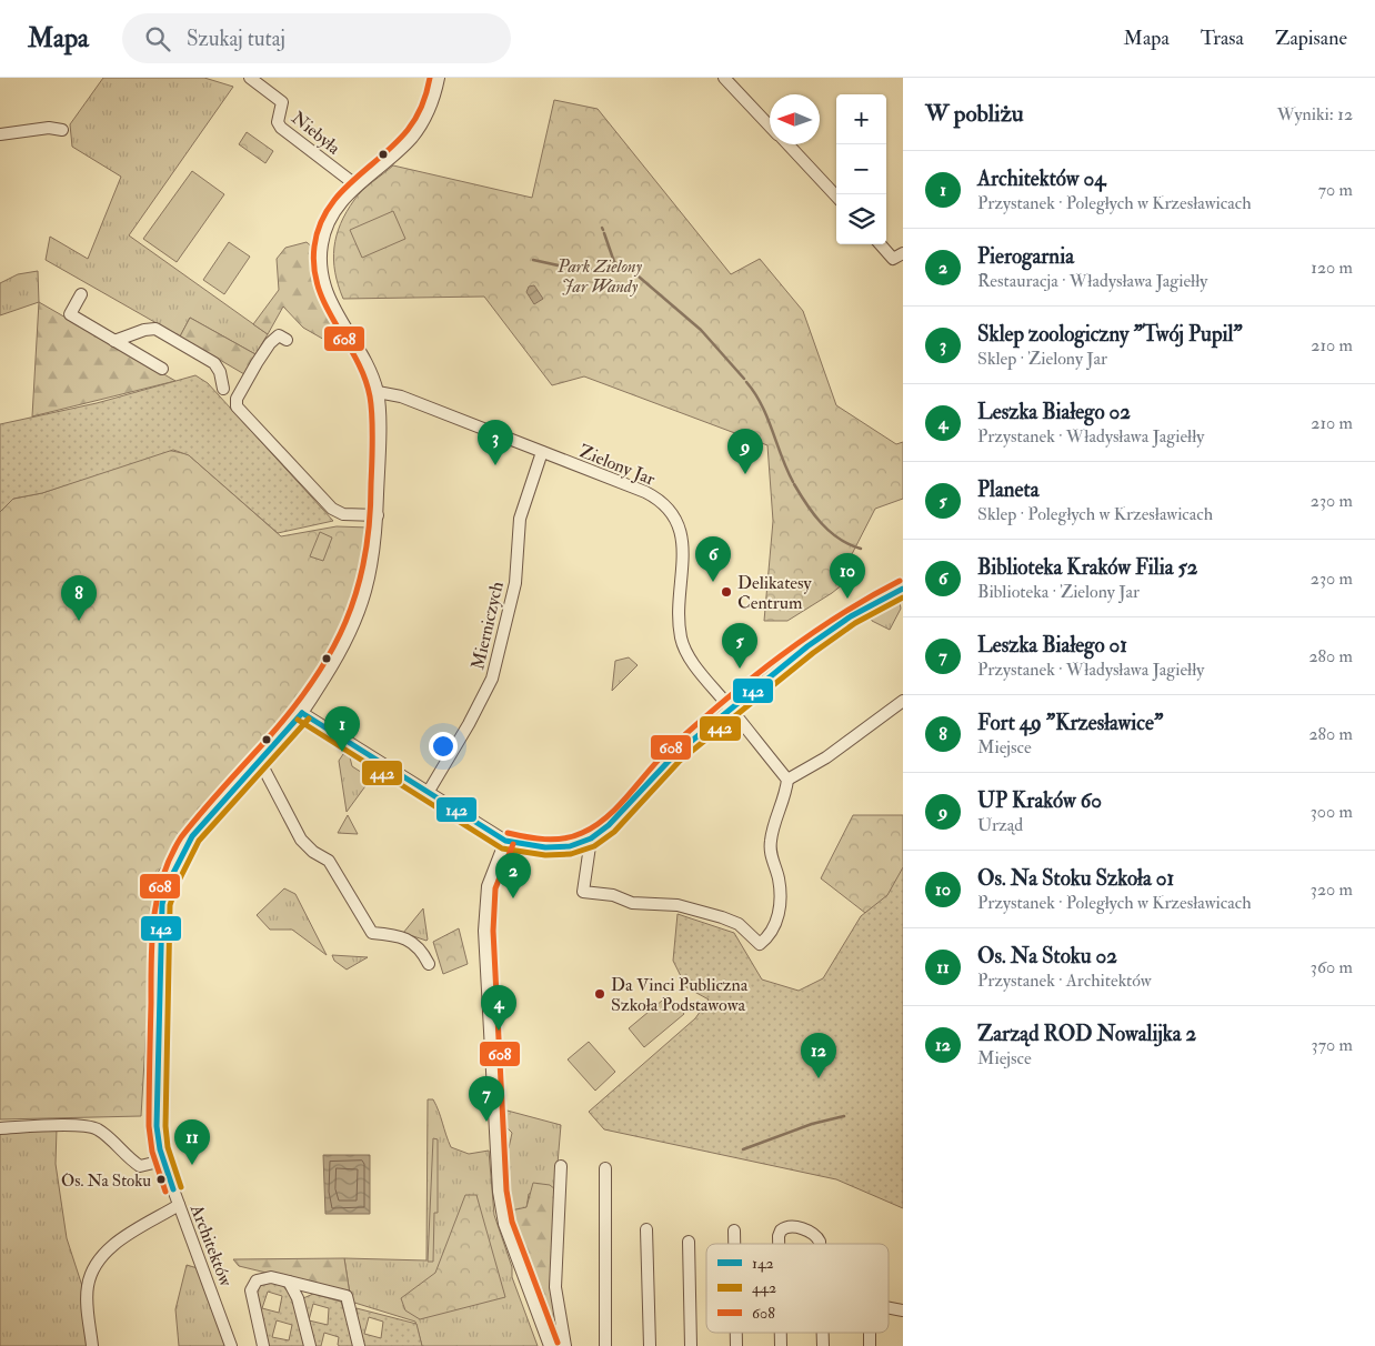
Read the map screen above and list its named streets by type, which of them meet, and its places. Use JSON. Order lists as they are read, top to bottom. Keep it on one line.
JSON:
{"streets":{"street":["Niebyła","Zielony Jar","Mierniczych","Architektów"]},"crossings":[["Niebyła","Architektów"],["Zielony Jar","Mierniczych"],["Zielony Jar","Architektów"]],"parks":["Park Zielony Jar Wandy"],"places":["Delikatesy Centrum","Da Vinci Publiczna Szkoła Podstawowa","Os. Na Stoku"],"lines":["transit line 608","transit line 142","transit line 442"],"legend":["142","442","608"],"north":"left","page":{"header":"Mapa","search":"Szukaj tutaj","nav":["Mapa","Trasa","Zapisane"],"heading":["W pobliżu","Wyniki: 12"],"map_buttons":["+","−"],"list":[{"mark":"1","name":"Architektów 04","note":"Przystanek · Poległych w Krzesławicach","value":"70 m"},{"mark":"2","name":"Pierogarnia","note":"Restauracja · Władysława Jagiełły","value":"120 m"},{"mark":"3","name":"Sklep zoologiczny \"Twój Pupil\"","note":"Sklep · Zielony Jar","value":"210 m"},{"mark":"4","name":"Leszka Białego 02","note":"Przystanek · Władysława Jagiełły","value":"210 m"},{"mark":"5","name":"Planeta","note":"Sklep · Poległych w Krzesławicach","value":"230 m"},{"mark":"6","name":"Biblioteka Kraków Filia 52","note":"Biblioteka · Zielony Jar","value":"230 m"},{"mark":"7","name":"Leszka Białego 01","note":"Przystanek · Władysława Jagiełły","value":"280 m"},{"mark":"8","name":"Fort 49 \"Krzesławice\"","note":"Miejsce","value":"280 m"},{"mark":"9","name":"UP Kraków 60","note":"Urząd","value":"300 m"},{"mark":"10","name":"Os. Na Stoku Szkoła 01","note":"Przystanek · Poległych w Krzesławicach","value":"320 m"},{"mark":"11","name":"Os. Na Stoku 02","note":"Przystanek · Architektów","value":"360 m"},{"mark":"12","name":"Zarząd ROD Nowalijka 2","note":"Miejsce","value":"370 m"}],"pins":["3","9","6","10","8","5","1","2","4","12","7","11"]}}
